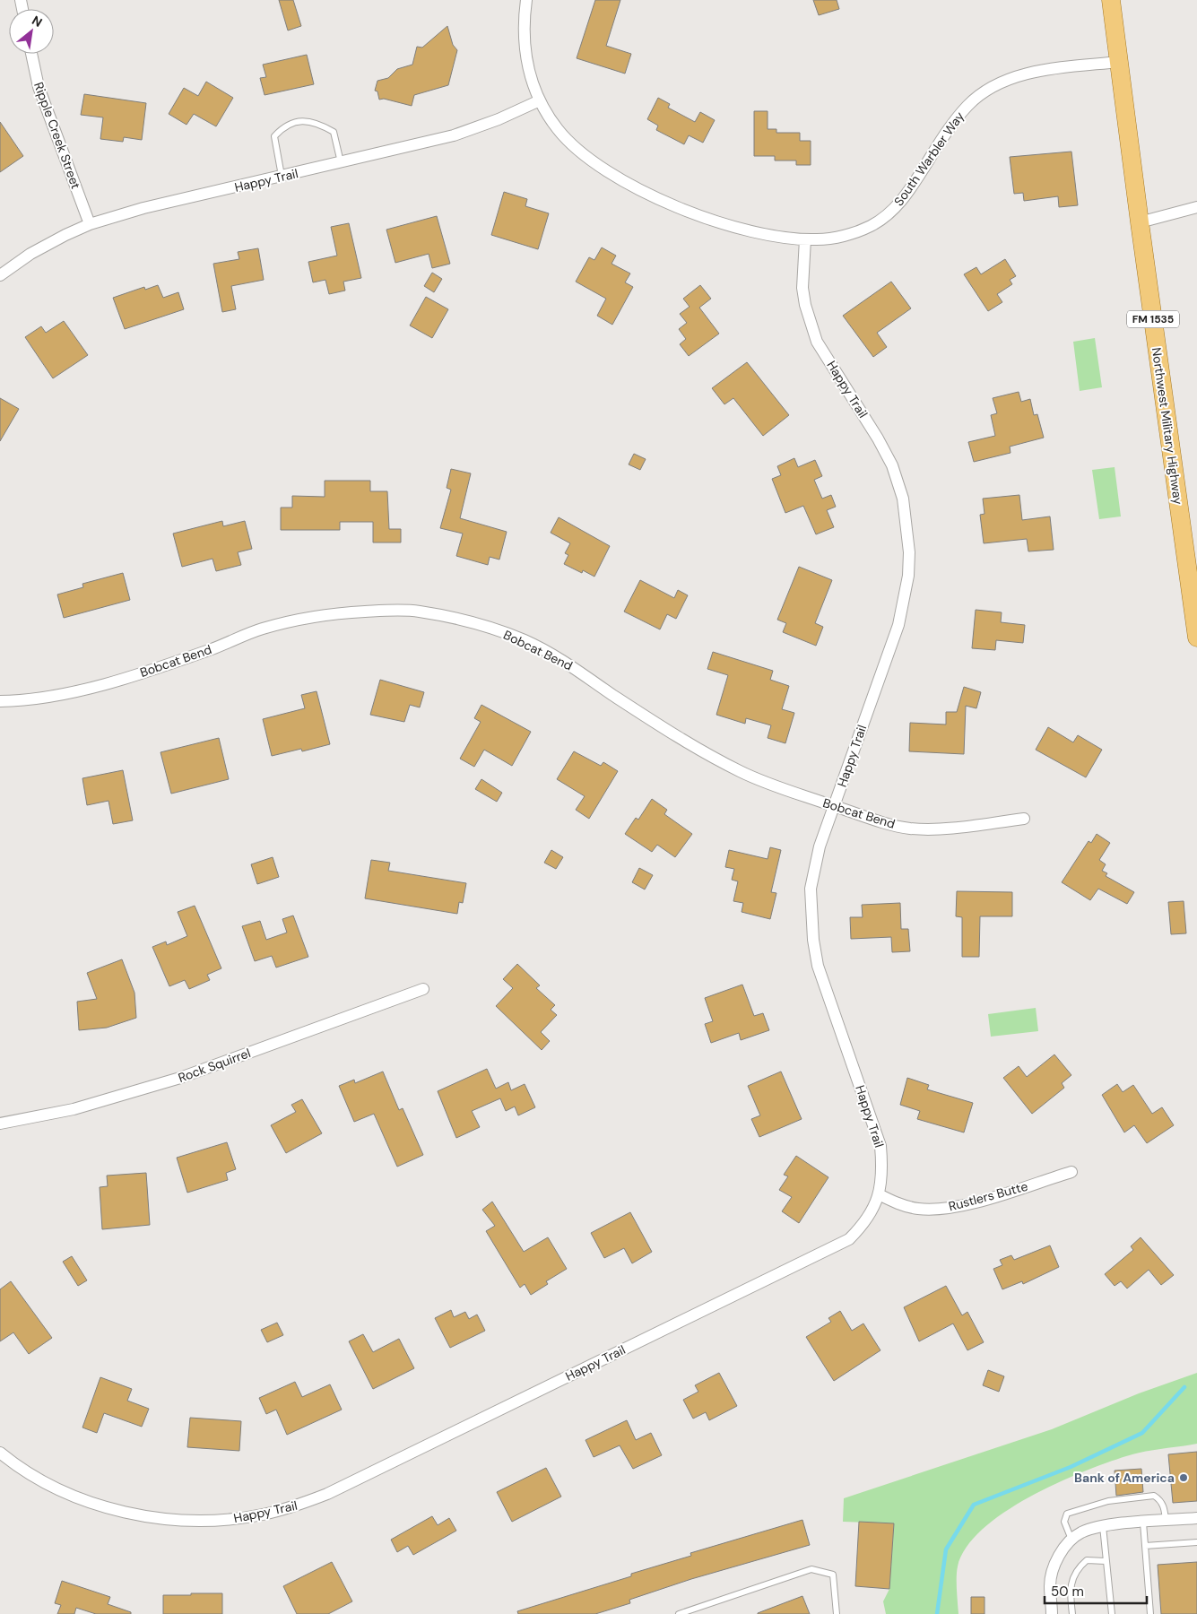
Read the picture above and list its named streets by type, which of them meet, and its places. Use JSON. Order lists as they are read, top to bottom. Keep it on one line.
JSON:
{"streets":{"main road":["FM 1535","Northwest Military Highway"],"street":["Ripple Creek Street","South Warbler Way","Happy Trail","Bobcat Bend","Rock Squirrel","Rustlers Butte"]},"crossings":[["Ripple Creek Street","Happy Trail"],["South Warbler Way","Happy Trail"],["South Warbler Way","Northwest Military Highway"],["Happy Trail","Bobcat Bend"],["Happy Trail","Rustlers Butte"]],"places":["Bank of America"],"scale_bar":"50 m","north":"top right"}
